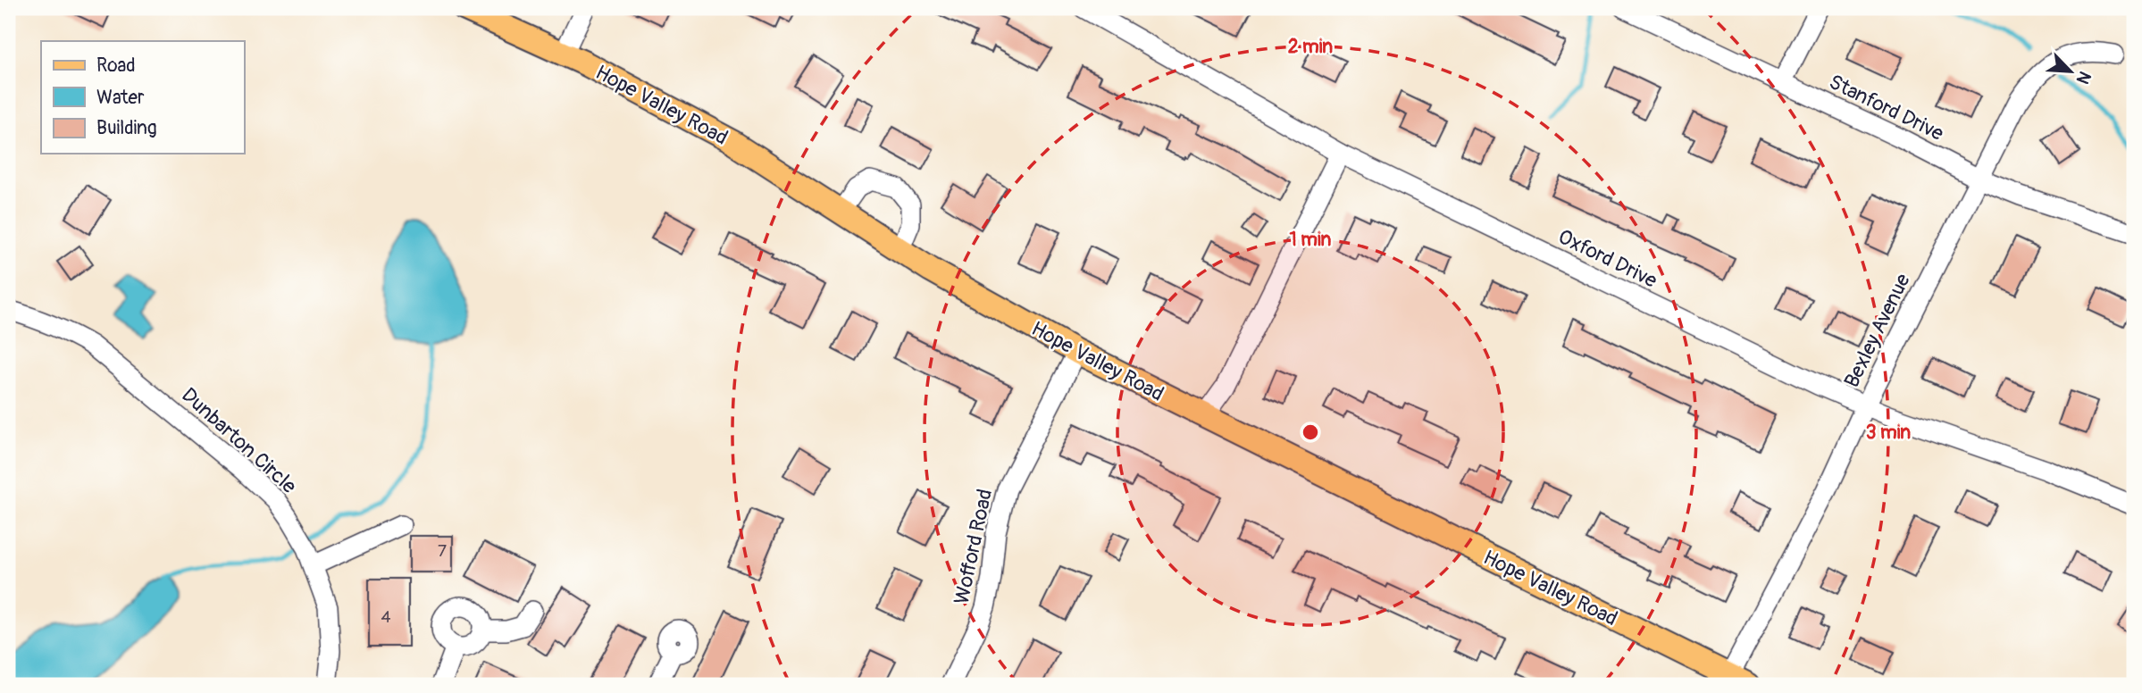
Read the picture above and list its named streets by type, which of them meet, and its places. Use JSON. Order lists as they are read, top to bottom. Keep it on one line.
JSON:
{"streets":{"main road":["Hope Valley Road"],"street":["Stanford Drive","Oxford Drive","Bexley Avenue","Dunbarton Circle","Wofford Road"]},"crossings":[["Hope Valley Road","Bexley Avenue"],["Hope Valley Road","Wofford Road"],["Stanford Drive","Bexley Avenue"],["Oxford Drive","Bexley Avenue"]],"house_numbers":["7","4"],"legend":["Road","Water","Building"],"north":"bottom right","rings":["2 min","1 min","3 min"]}
